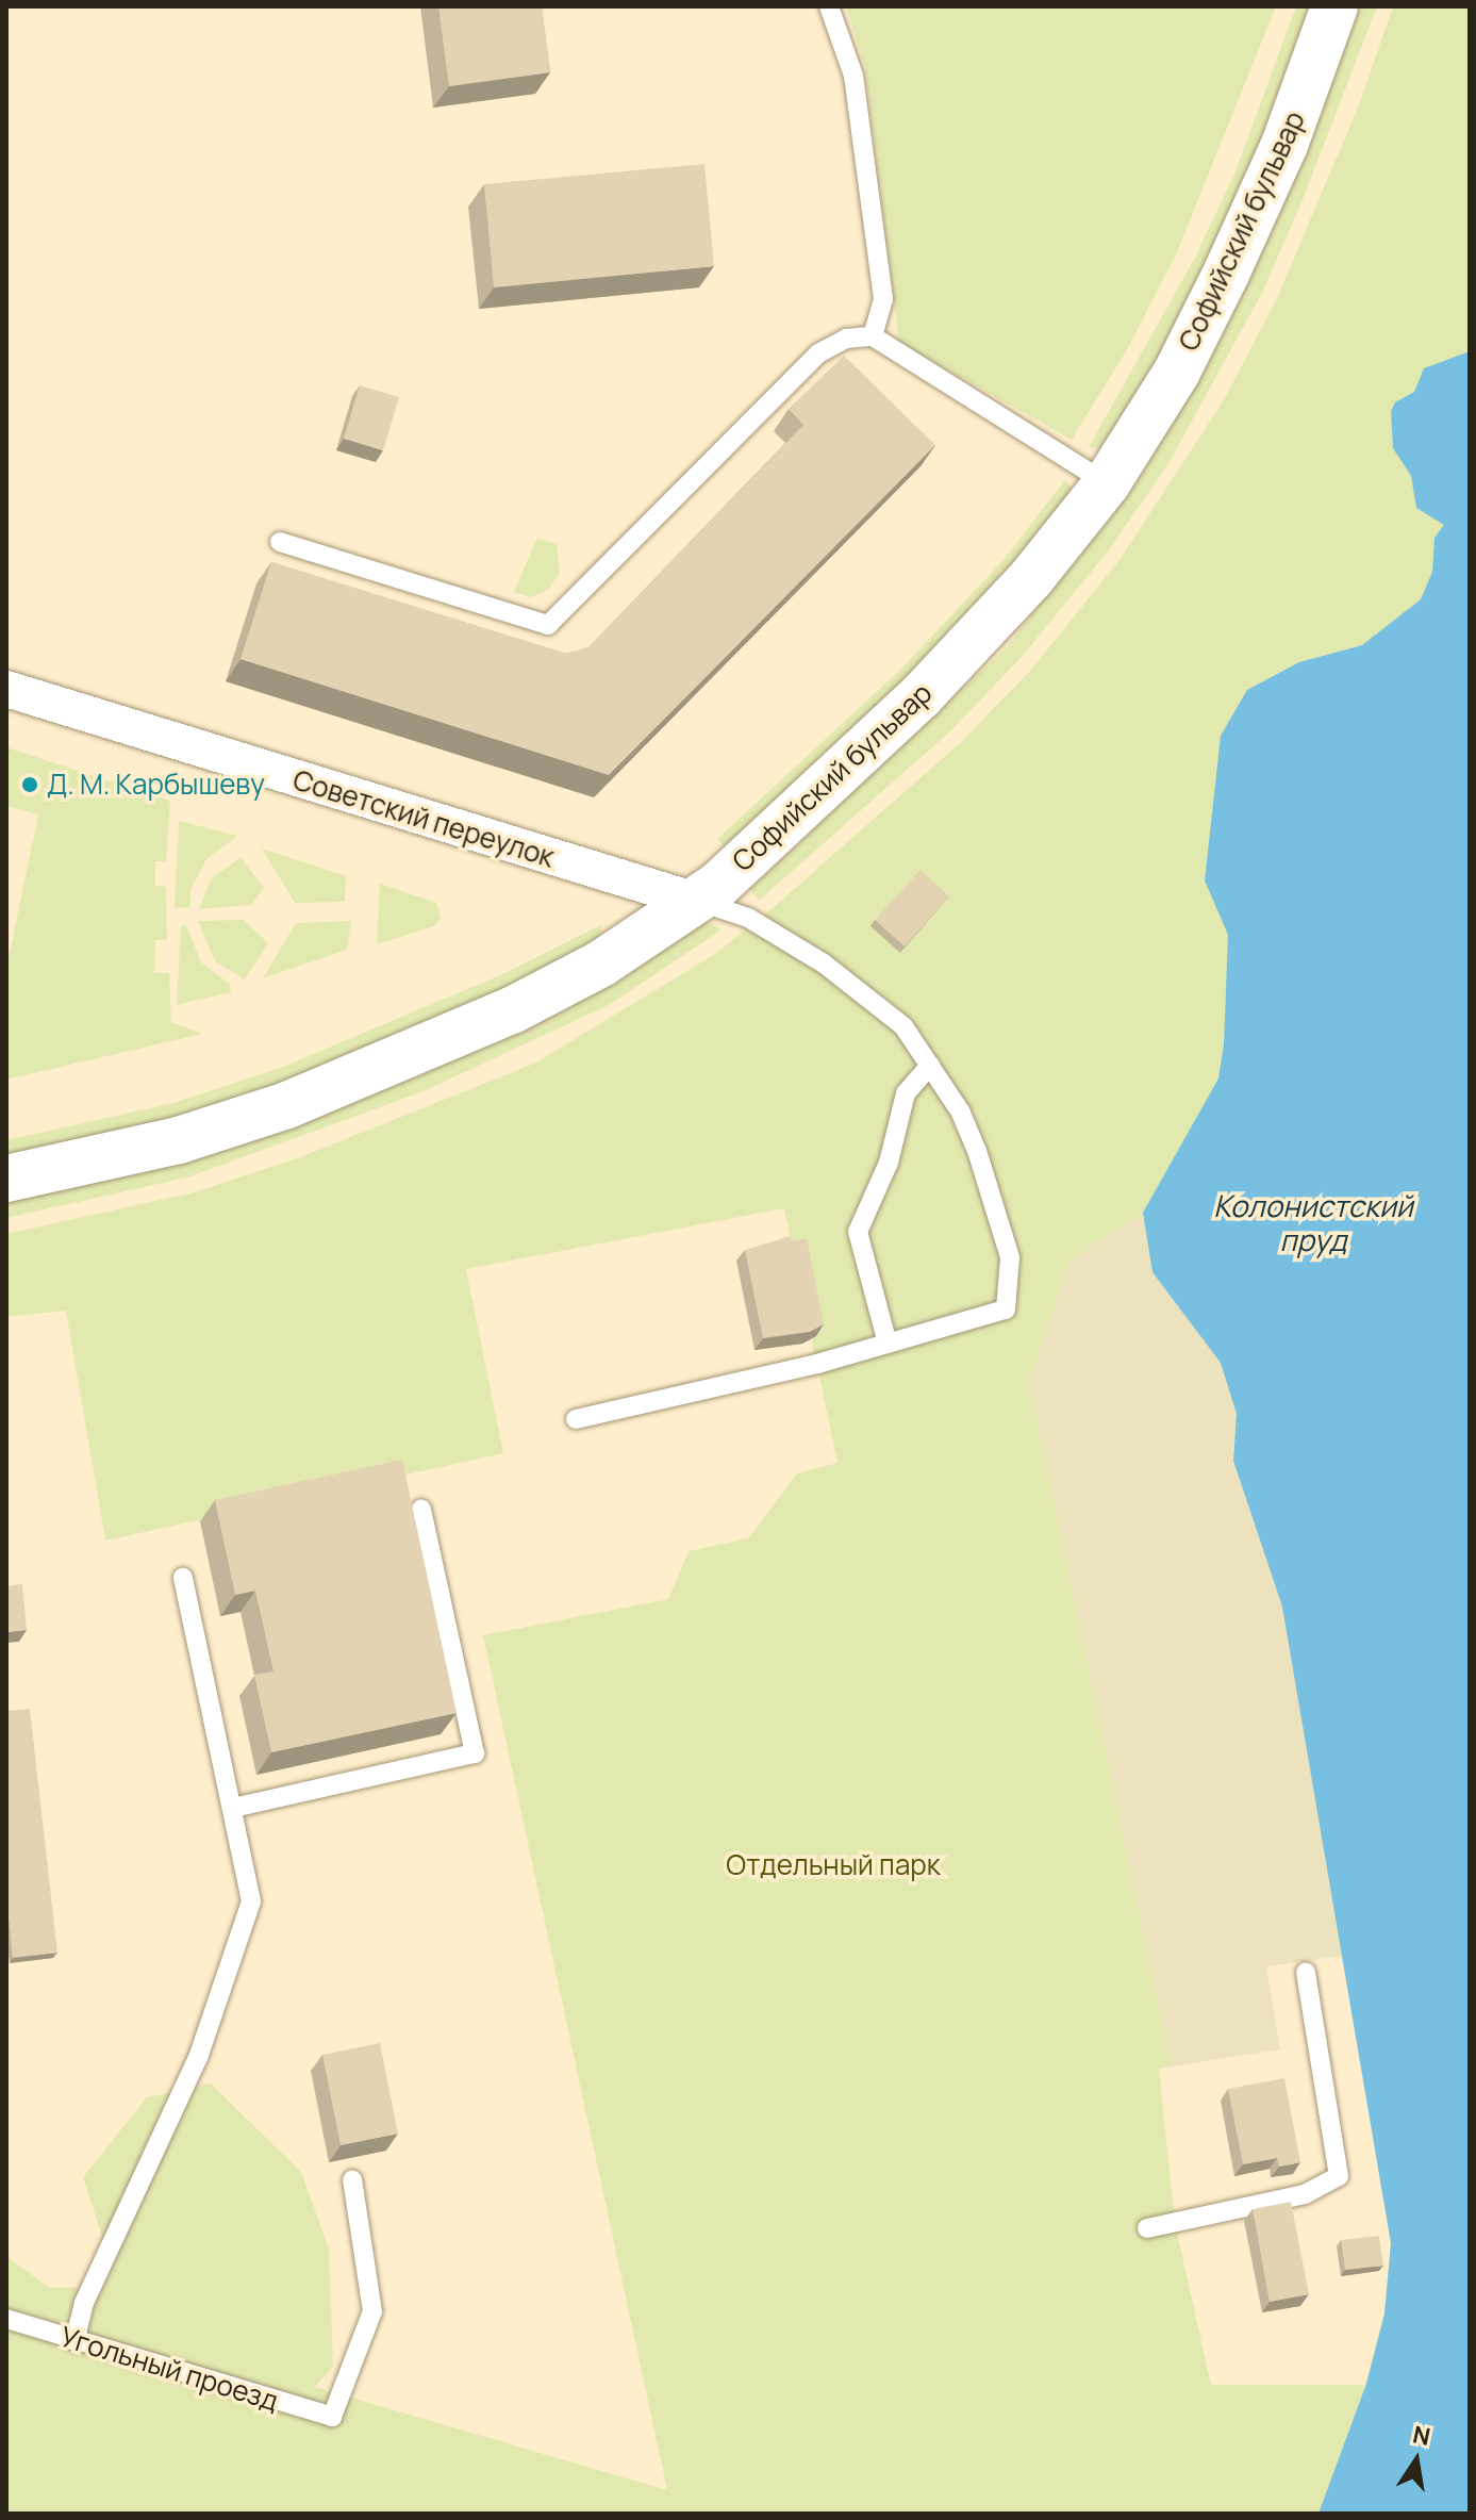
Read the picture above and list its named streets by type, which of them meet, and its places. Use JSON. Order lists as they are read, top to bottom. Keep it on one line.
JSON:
{"streets":{"street":["Софийский бульвар","Советский переулок"],"lane":["Угольный проезд"]},"crossings":[["Софийский бульвар","Советский переулок"]],"water":["Колонистский пруд"],"parks":["Отдельный парк"],"places":["Д. М. Карбышеву"],"north":"top"}
